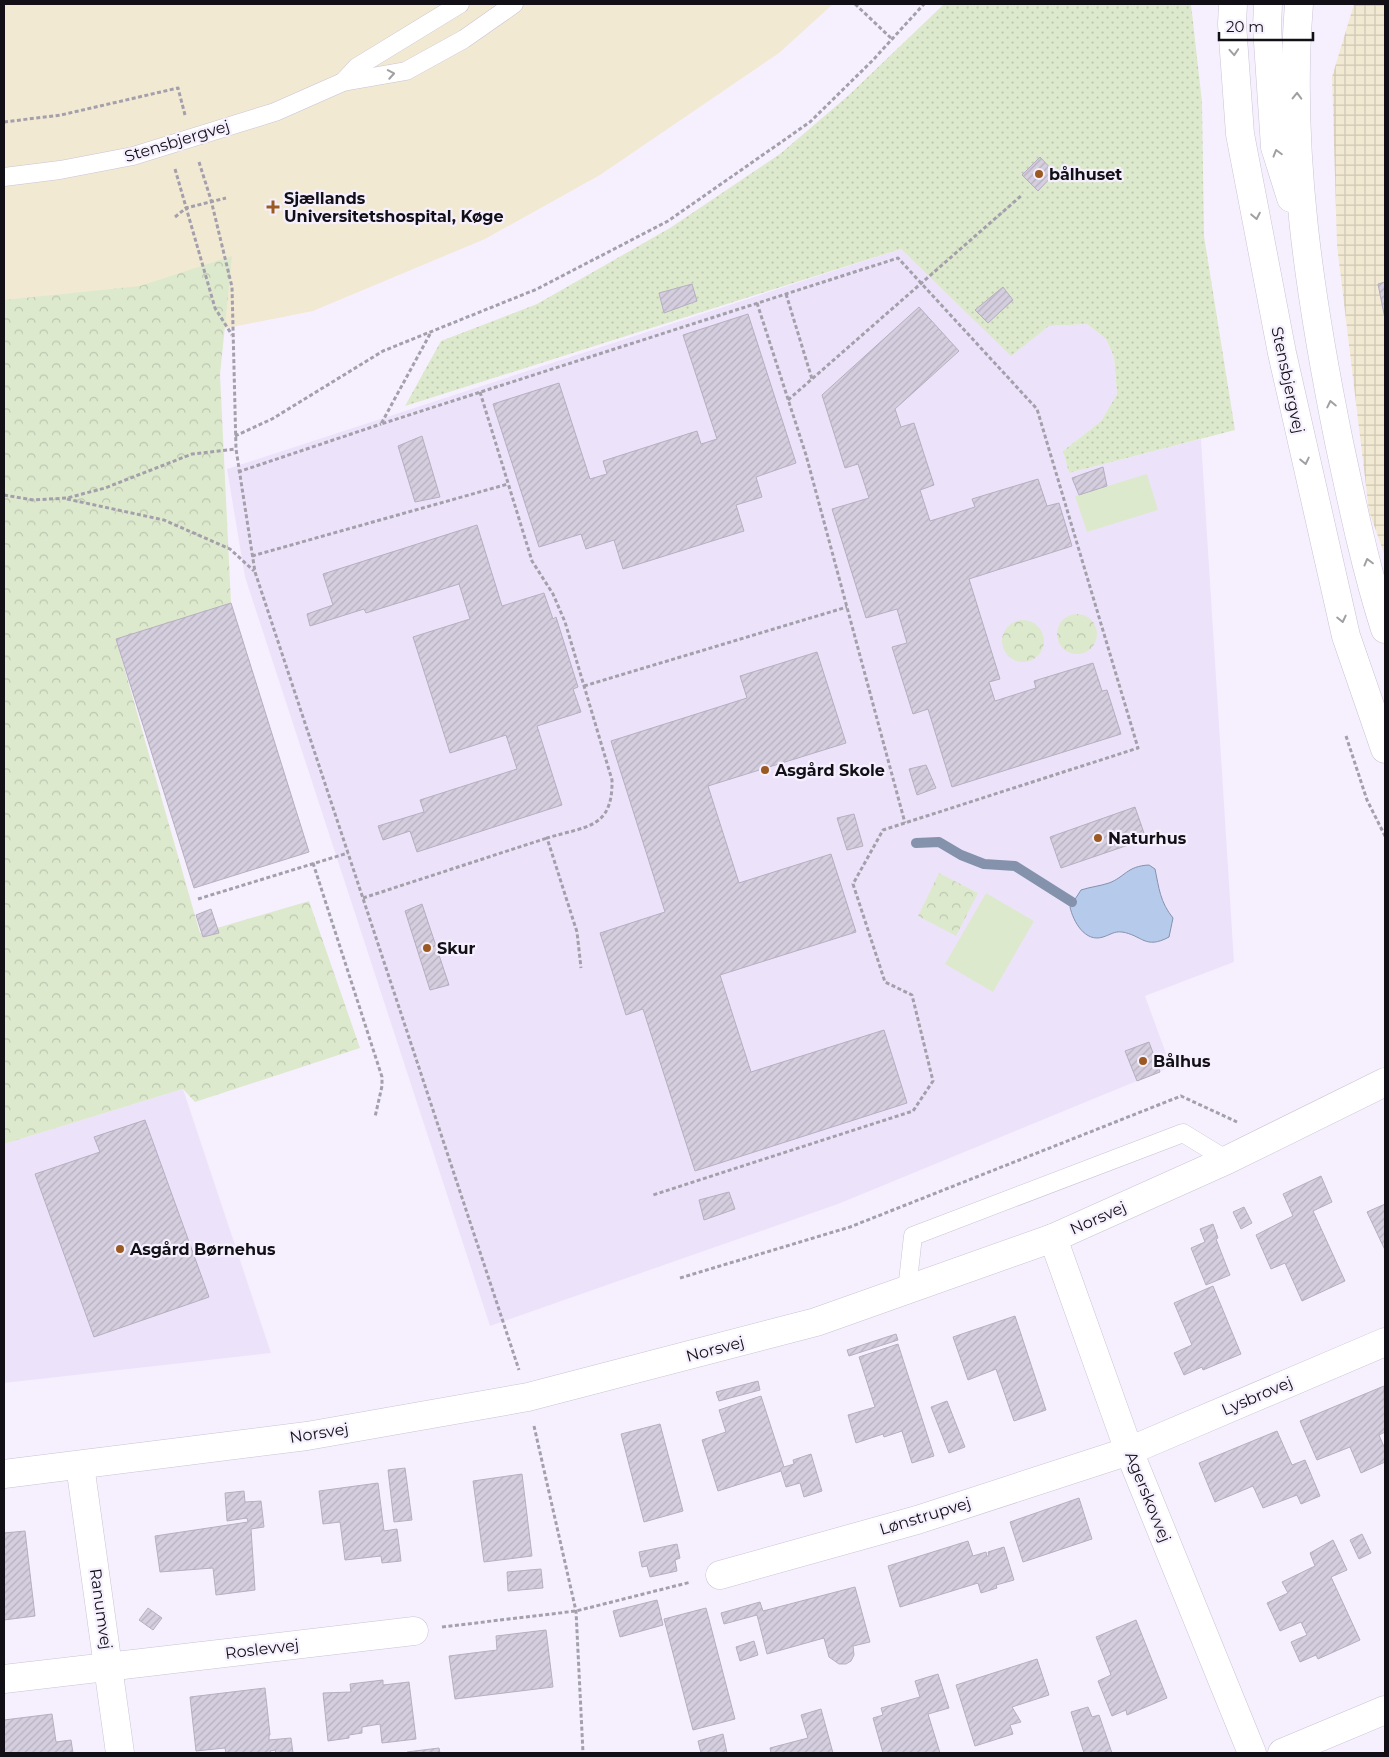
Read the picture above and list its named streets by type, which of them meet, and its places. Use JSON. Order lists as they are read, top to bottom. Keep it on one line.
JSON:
{"streets":{"street":["Stensbjergvej","Norsvej","Lysbrovej","Agerskovvej","Lønstrupvej","Ranumvej","Roslevvej"]},"crossings":[["Norsvej","Agerskovvej"],["Norsvej","Ranumvej"],["Lysbrovej","Agerskovvej"],["Lysbrovej","Lønstrupvej"],["Agerskovvej","Lønstrupvej"],["Ranumvej","Roslevvej"]],"places":{"other":["bålhuset","Asgård Skole","Naturhus","Skur","Bålhus","Asgård Børnehus"],"health":["Sjællands Universitetshospital, Køge"]},"scale_bar":"20 m"}
